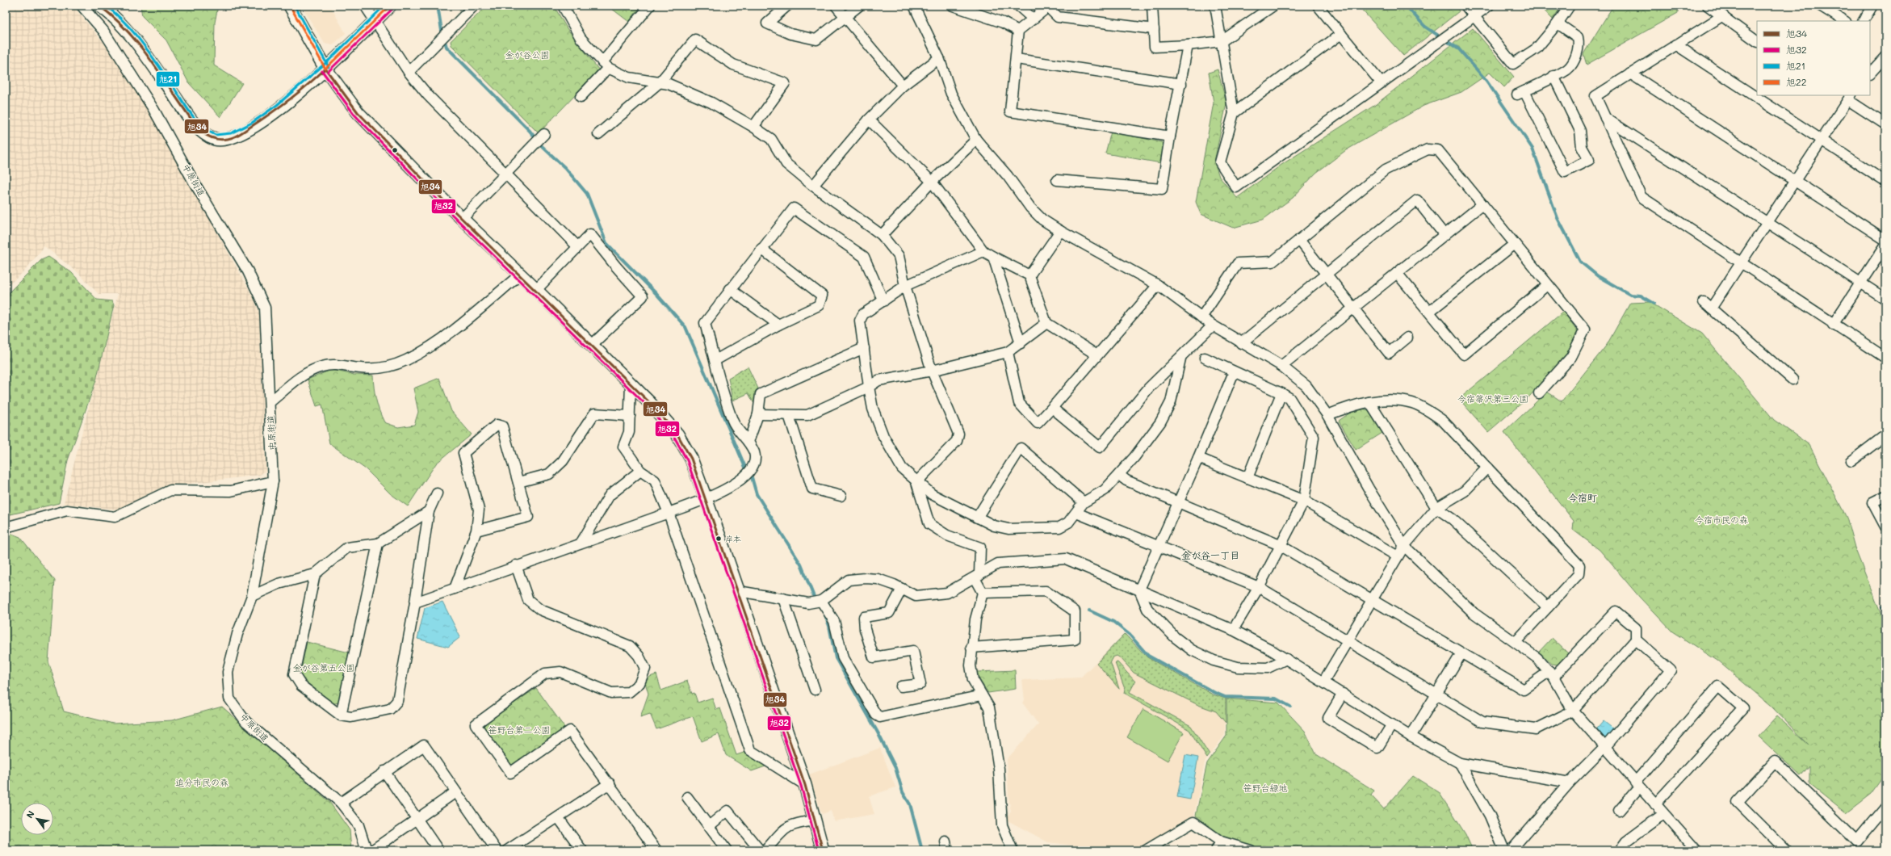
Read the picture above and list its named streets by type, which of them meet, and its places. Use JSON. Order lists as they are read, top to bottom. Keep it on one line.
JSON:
{"streets":{"street":["中原街道"]},"districts":["今宿町","金が谷一丁目"],"parks":["金が谷公園","今宿箒沢第三公園","今宿市民の森","金が谷第五公園","笹野台第二公園","追分市民の森","笹野台緑地"],"places":["岸本"],"lines":["transit line 旭34","transit line 旭21","transit line 旭22","transit line 旭32"],"legend":["旭34","旭32","旭21","旭22"],"north":"top left"}
